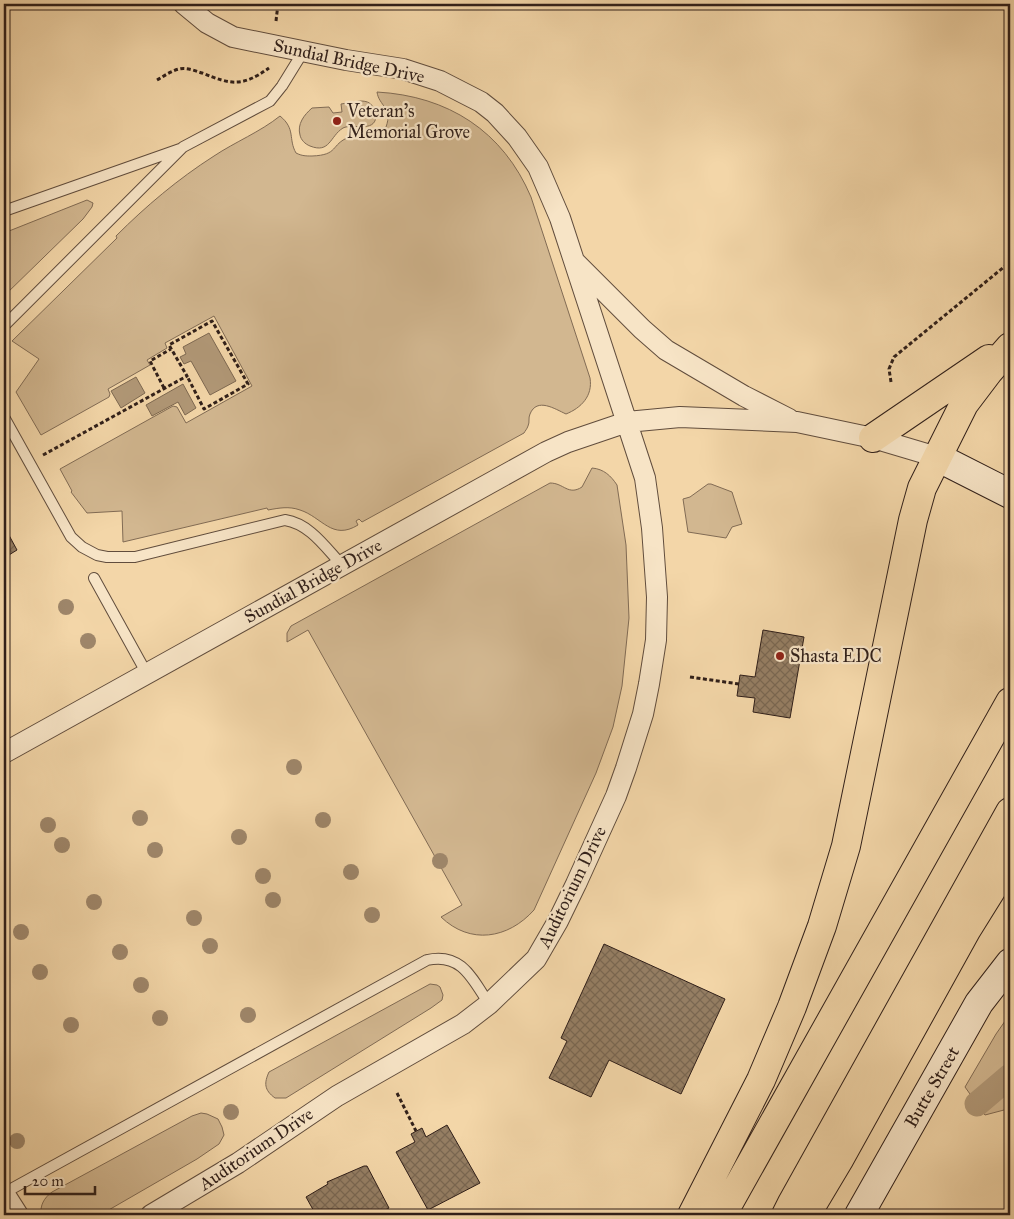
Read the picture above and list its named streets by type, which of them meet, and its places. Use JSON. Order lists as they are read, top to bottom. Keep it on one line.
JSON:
{"streets":{"main road":["Sundial Bridge Drive","Butte Street"],"street":["Auditorium Drive"]},"crossings":[["Sundial Bridge Drive","Auditorium Drive"]],"places":["Veteran's Memorial Grove","Shasta EDC"],"scale_bar":"20 m"}
